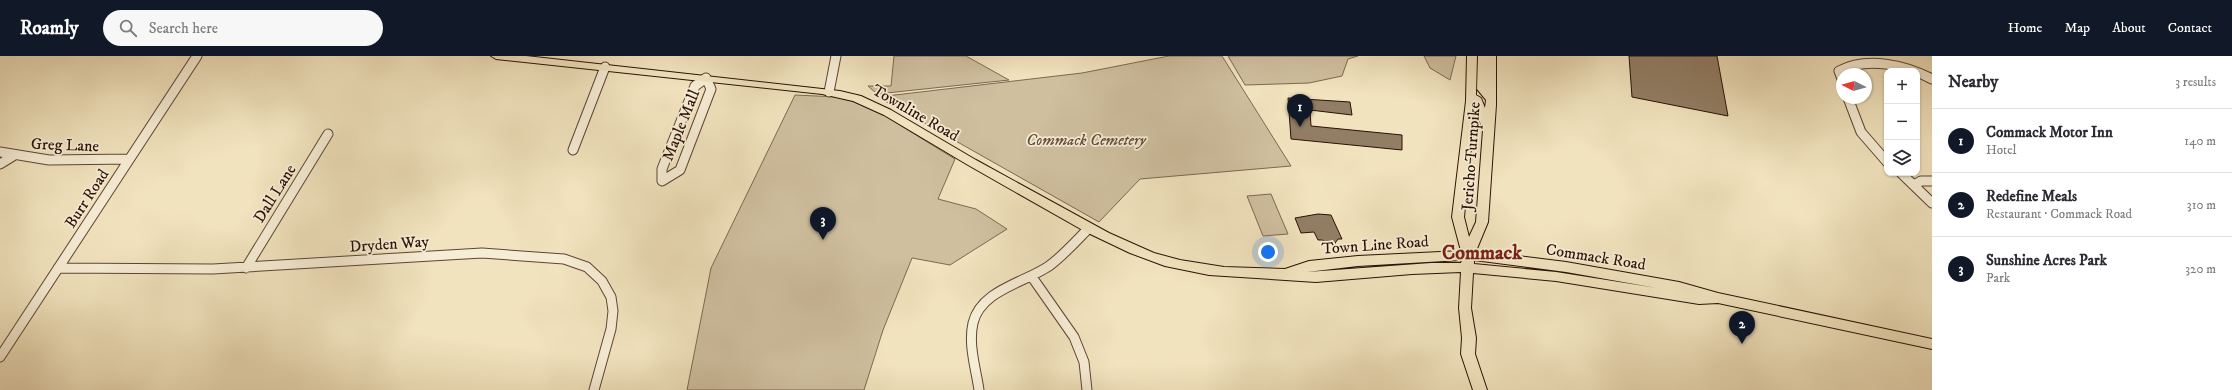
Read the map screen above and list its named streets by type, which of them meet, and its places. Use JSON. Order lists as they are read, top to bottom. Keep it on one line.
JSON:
{"streets":{"main road":["Townline Road","Jericho Turnpike","Town Line Road","Commack Road"],"street":["Maple Mall","Greg Lane","Dall Lane","Burr Road","Dryden Way"]},"crossings":[["Townline Road","Maple Mall"],["Townline Road","Town Line Road"],["Greg Lane","Burr Road"],["Jericho Turnpike","Town Line Road"],["Jericho Turnpike","Commack Road"],["Dall Lane","Dryden Way"],["Burr Road","Dryden Way"],["Town Line Road","Commack Road"]],"districts":["Commack"],"parks":["Commack Cemetery"],"north":"left","page":{"header":"Roamly","search":"Search here","nav":["Home","Map","About","Contact"],"heading":["Nearby","3 results"],"map_buttons":["+","−"],"pins":["1","3","2"],"list":[{"mark":"1","name":"Commack Motor Inn","note":"Hotel","value":"140 m"},{"mark":"2","name":"Redefine Meals","note":"Restaurant · Commack Road","value":"310 m"},{"mark":"3","name":"Sunshine Acres Park","note":"Park","value":"320 m"}]}}
